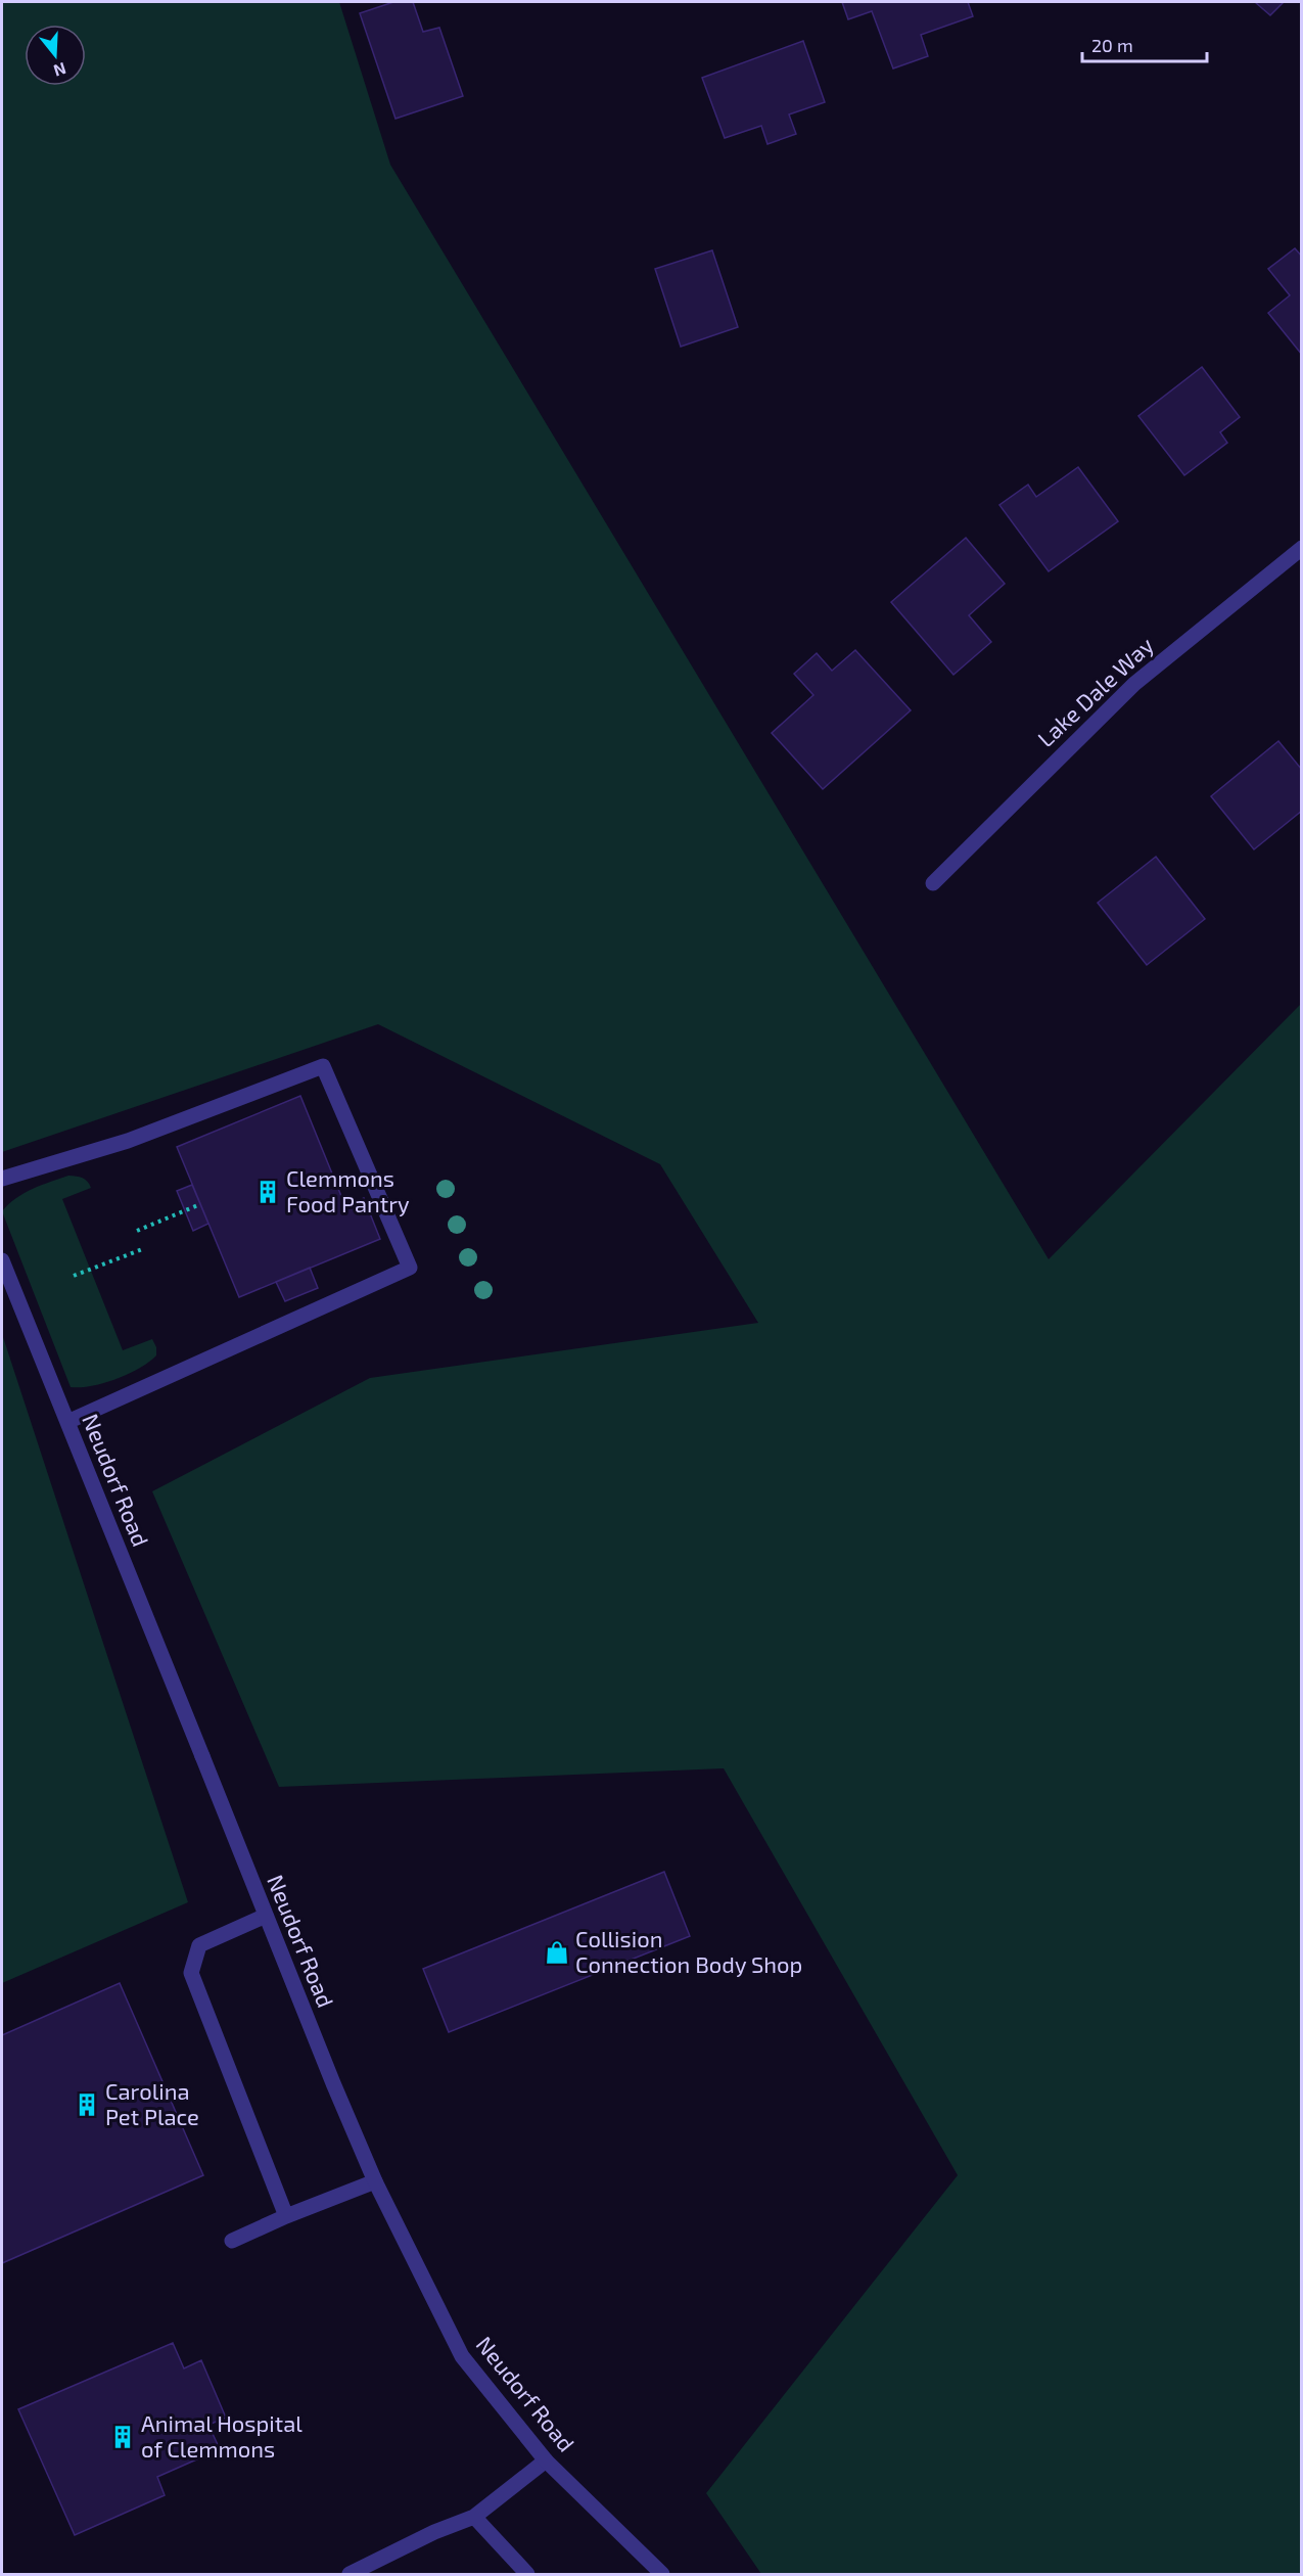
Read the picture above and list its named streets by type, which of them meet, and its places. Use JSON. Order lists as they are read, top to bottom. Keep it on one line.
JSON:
{"streets":{"street":["Lake Dale Way","Neudorf Road"]},"places":{"building":["Clemmons Food Pantry","Carolina Pet Place","Animal Hospital of Clemmons"],"shop":["Collision Connection Body Shop"]},"scale_bar":"20 m","north":"bottom"}
